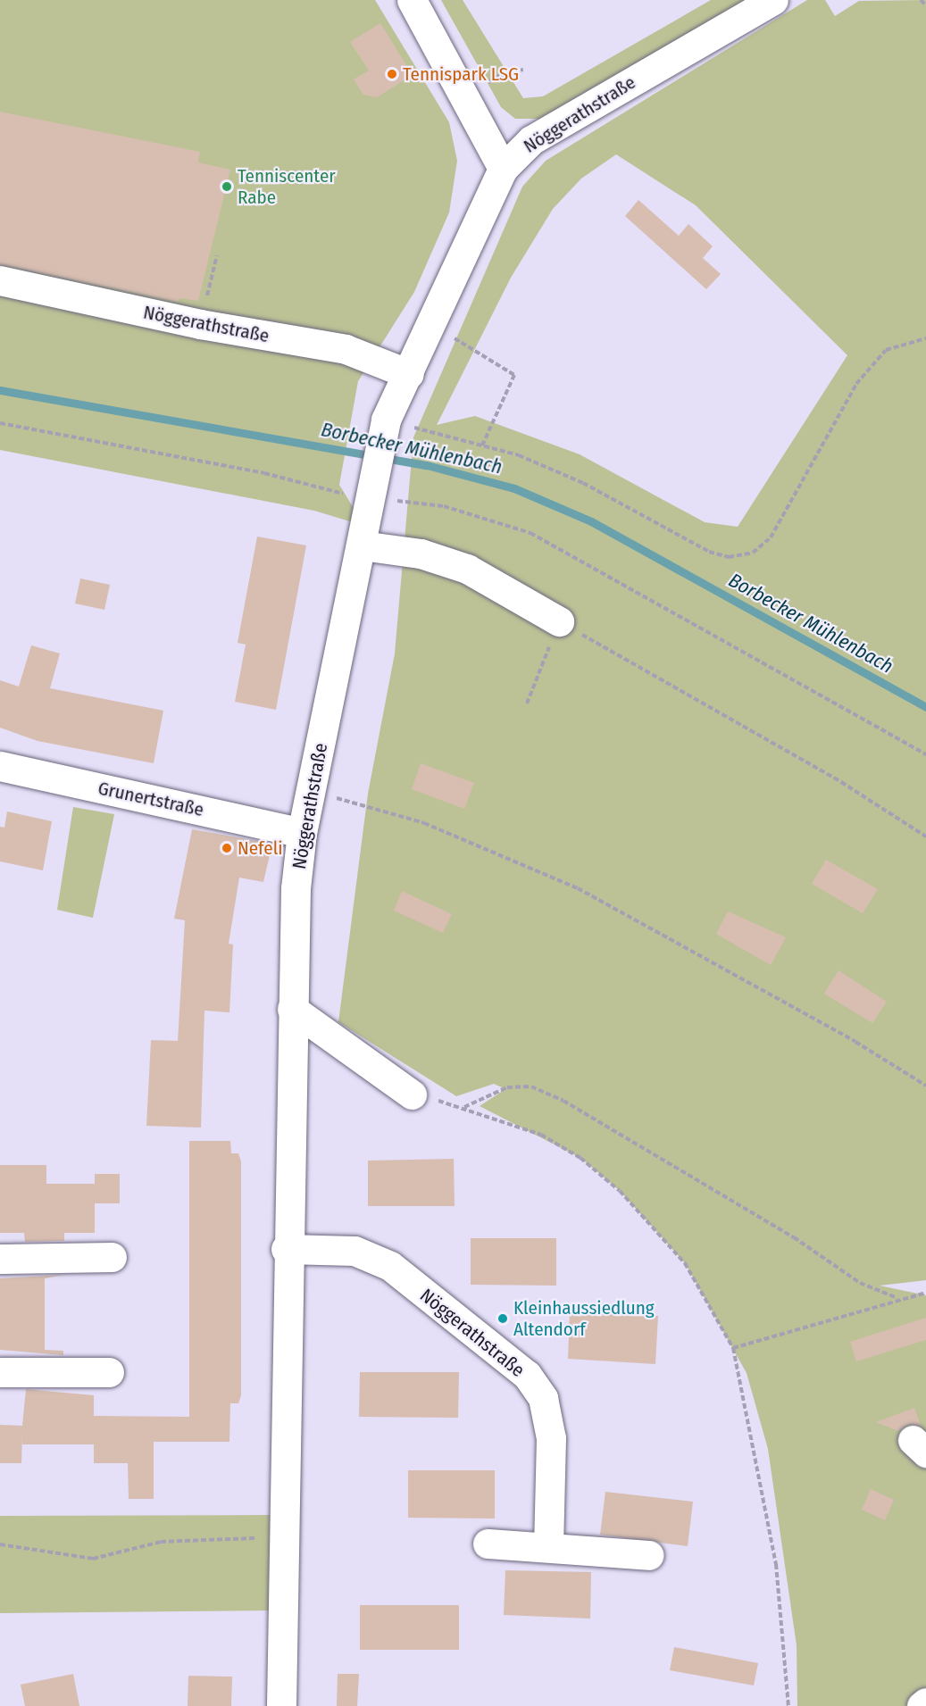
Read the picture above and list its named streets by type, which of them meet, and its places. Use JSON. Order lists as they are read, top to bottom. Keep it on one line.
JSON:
{"streets":{"street":["Nöggerathstraße","Grunertstraße"]},"crossings":[["Nöggerathstraße","Grunertstraße"]],"water":["Borbecker Mühlenbach"],"places":["Tennispark LSG","Tenniscenter Rabe","Nefeli","Kleinhaussiedlung Altendorf"]}
